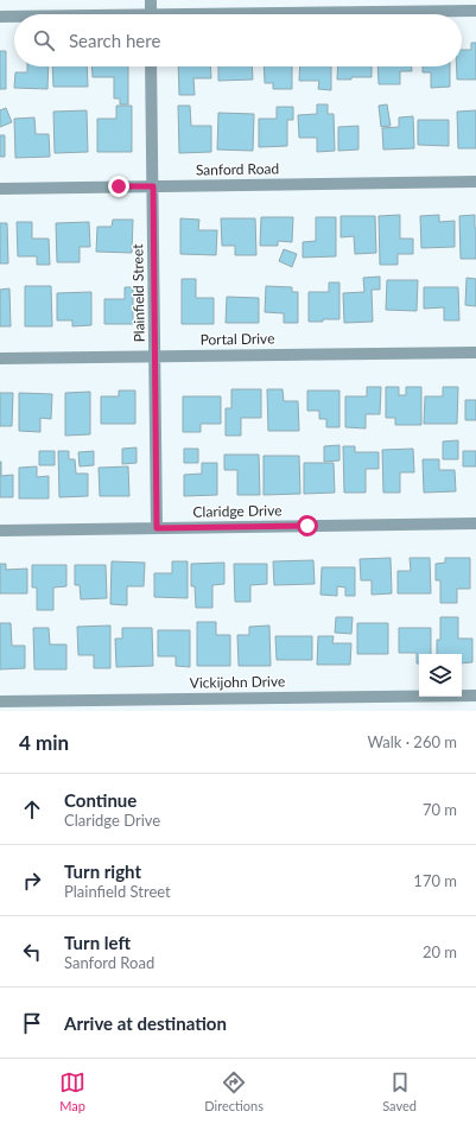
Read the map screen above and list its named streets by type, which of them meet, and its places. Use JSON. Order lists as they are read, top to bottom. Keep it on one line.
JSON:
{"streets":{"street":["Sanford Road","Plainfield Street","Portal Drive","Claridge Drive","Vickijohn Drive"]},"crossings":[["Sanford Road","Plainfield Street"],["Plainfield Street","Portal Drive"],["Plainfield Street","Claridge Drive"]],"page":{"search":"Search here","heading":["4 min","Walk · 260 m"],"list":[["Continue","Claridge Drive","70 m"],["Turn right","Plainfield Street","170 m"],["Turn left","Sanford Road","20 m"],"Arrive at destination"],"nav":["Map","Directions","Saved"]}}
